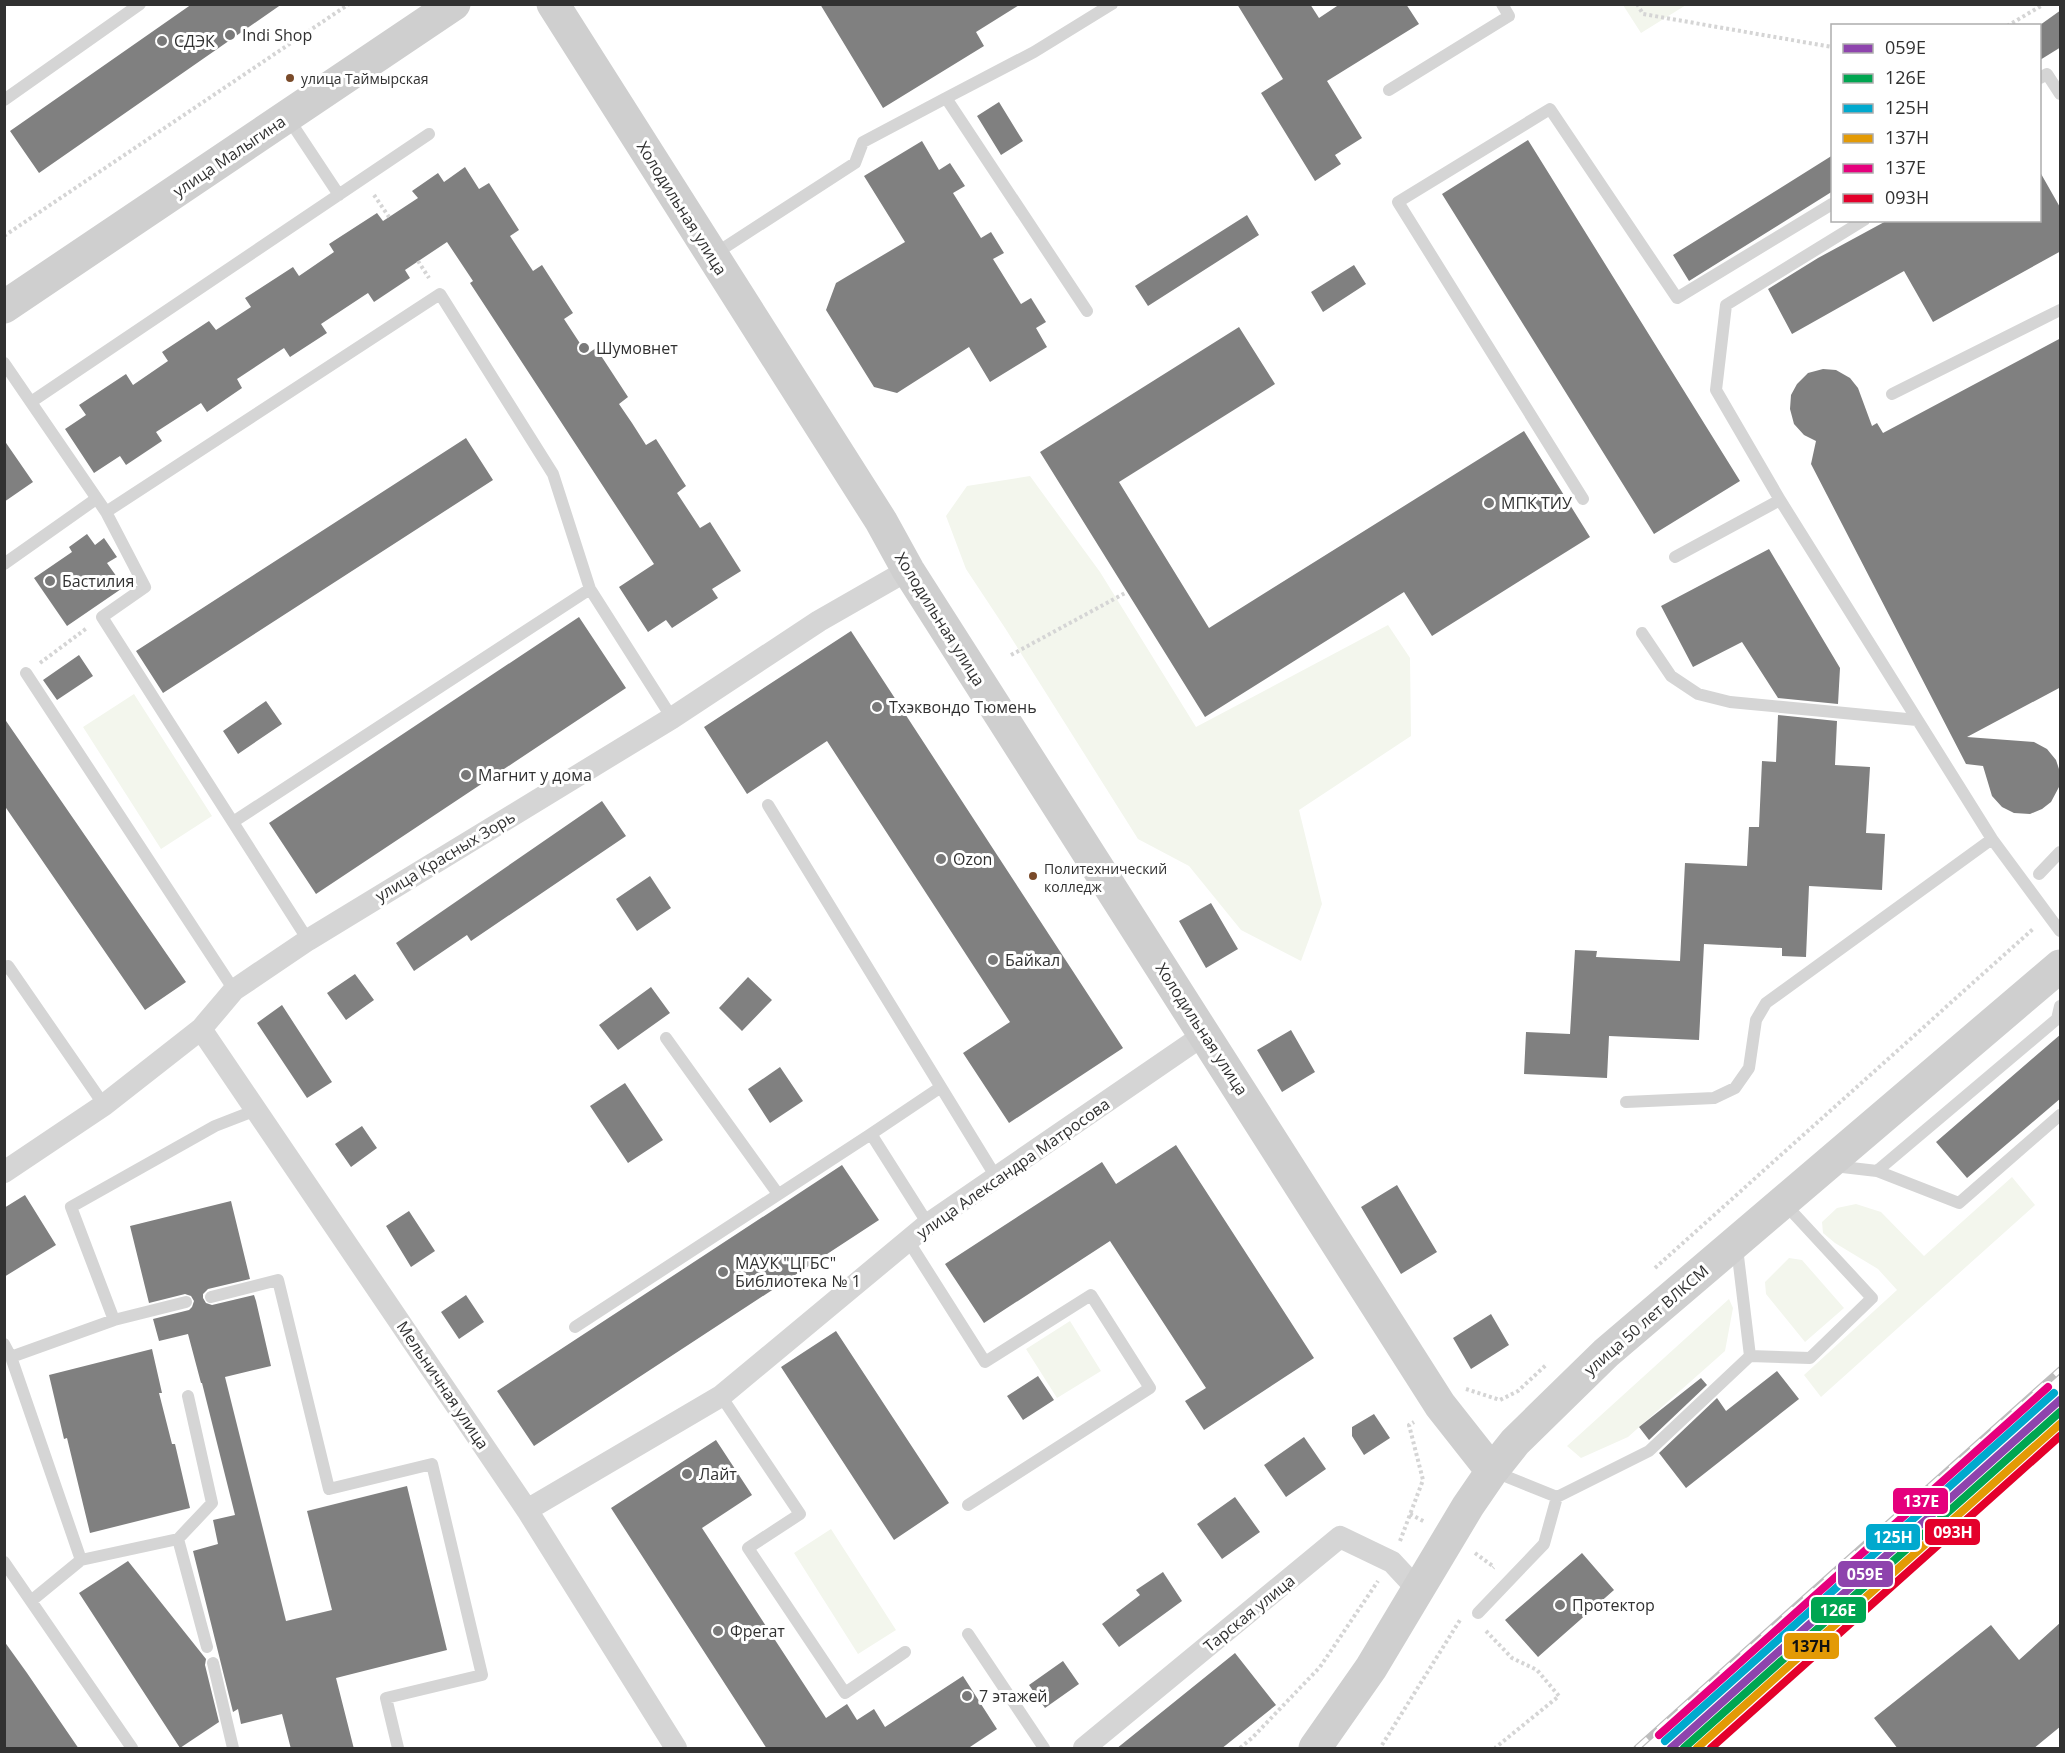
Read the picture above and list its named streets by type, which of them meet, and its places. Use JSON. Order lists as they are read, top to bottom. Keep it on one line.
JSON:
{"streets":{"street":["улица Малыгина","Холодильная улица","улица Красных Зорь","улица Александра Матросова","улица 50 лет ВЛКСМ","Мельничная улица","Тарская улица"]},"crossings":[["Холодильная улица","улица Красных Зорь"],["Холодильная улица","улица Александра Матросова"],["Холодильная улица","улица 50 лет ВЛКСМ"],["улица Красных Зорь","Мельничная улица"],["улица Александра Матросова","Мельничная улица"],["улица 50 лет ВЛКСМ","Тарская улица"]],"places":["Indi Shop","СДЭК","улица Таймырская","Шумовнет","МПК ТИУ","Бастилия","Тхэквондо Тюмень","Магнит у дома","Ozon","Политехнический колледж","Байкал","МАУК \"ЦГБС\" Библиотека № 1","Лайт","Протектор","Фрегат","7 этажей"],"lines":["transit line 137Е","transit line 125Н","transit line 059Е","transit line 126Е","transit line 137Н","transit line 093Н"],"legend":["059Е","126Е","125Н","137Н","137Е","093Н"]}
